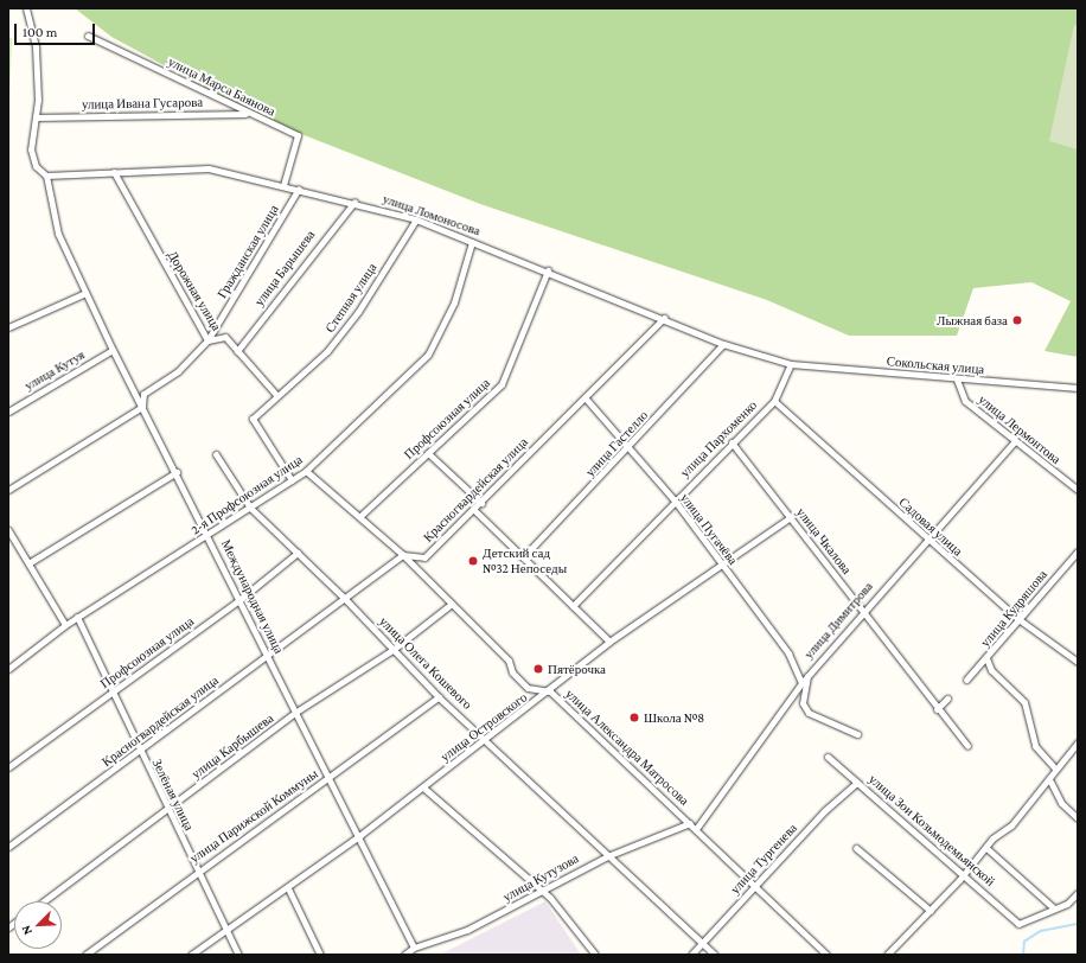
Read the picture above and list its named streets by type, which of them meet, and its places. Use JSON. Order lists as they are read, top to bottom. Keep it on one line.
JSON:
{"streets":{"street":["улица Марса Баянова","улица Ивана Гусарова","улица Ломоносова","Гражданская улица","улица Барышева","Дорожная улица","Степная улица","Сокольская улица","улица Кутуя","Профсоюзная улица","улица Лермонтова","улица Пархоменко","улица Гастелло","Красногвардейская улица","2-я Профсоюзная улица","Садовая улица","улица Пугачёва","улица Чкалова","Международная улица","улица Кудряшова","улица Димитрова","улица Олега Кошевого","улица Островского","улица Карбышева","улица Александра Матросова","Зелёная улица","улица Парижской Коммуны","улица Зои Козьмодемьянской","улица Тургенева","улица Кутузова"]},"crossings":[["улица Марса Баянова","улица Ивана Гусарова"],["улица Марса Баянова","улица Ломоносова"],["улица Ломоносова","Гражданская улица"],["улица Ломоносова","улица Барышева"],["улица Ломоносова","Дорожная улица"],["улица Ломоносова","Степная улица"],["улица Ломоносова","Сокольская улица"],["улица Ломоносова","Профсоюзная улица"],["улица Ломоносова","улица Пархоменко"],["улица Ломоносова","улица Гастелло"],["улица Ломоносова","Красногвардейская улица"],["улица Ломоносова","2-я Профсоюзная улица"],["улица Ломоносова","Международная улица"],["Гражданская улица","Дорожная улица"],["Гражданская улица","Международная улица"],["улица Барышева","Дорожная улица"],["Дорожная улица","Степная улица"],["Степная улица","2-я Профсоюзная улица"],["Сокольская улица","улица Лермонтова"],["Сокольская улица","улица Пархоменко"],["улица Кутуя","Международная улица"],["Профсоюзная улица","Международная улица"],["Профсоюзная улица","улица Олега Кошевого"],["Профсоюзная улица","улица Александра Матросова"],["Профсоюзная улица","Зелёная улица"],["улица Лермонтова","улица Димитрова"],["улица Пархоменко","Садовая улица"],["улица Пархоменко","улица Пугачёва"],["улица Пархоменко","улица Чкалова"],["улица Гастелло","улица Пугачёва"],["Красногвардейская улица","улица Пугачёва"],["Красногвардейская улица","Международная улица"],["Красногвардейская улица","улица Олега Кошевого"],["Красногвардейская улица","улица Александра Матросова"],["Красногвардейская улица","Зелёная улица"],["2-я Профсоюзная улица","Международная улица"],["2-я Профсоюзная улица","улица Олега Кошевого"],["2-я Профсоюзная улица","улица Александра Матросова"],["2-я Профсоюзная улица","Зелёная улица"],["Садовая улица","улица Кудряшова"],["Садовая улица","улица Димитрова"],["улица Пугачёва","улица Димитрова"],["улица Пугачёва","улица Островского"],["улица Чкалова","улица Димитрова"],["улица Чкалова","улица Островского"],["Международная улица","улица Островского"],["Международная улица","улица Карбышева"],["Международная улица","улица Парижской Коммуны"],["Международная улица","улица Кутузова"],["улица Димитрова","улица Александра Матросова"],["улица Олега Кошевого","улица Островского"],["улица Олега Кошевого","улица Карбышева"],["улица Олега Кошевого","улица Парижской Коммуны"],["улица Олега Кошевого","улица Тургенева"],["улица Олега Кошевого","улица Кутузова"],["улица Островского","улица Александра Матросова"],["улица Островского","Зелёная улица"],["улица Карбышева","улица Александра Матросова"],["улица Карбышева","Зелёная улица"],["улица Александра Матросова","улица Тургенева"],["улица Александра Матросова","улица Кутузова"],["Зелёная улица","улица Парижской Коммуны"],["улица Зои Козьмодемьянской","улица Тургенева"]],"places":["Лыжная база","Детский сад №32 Непоседы","Пятёрочка","Школа №8"],"scale_bar":"100 m","north":"bottom left"}
